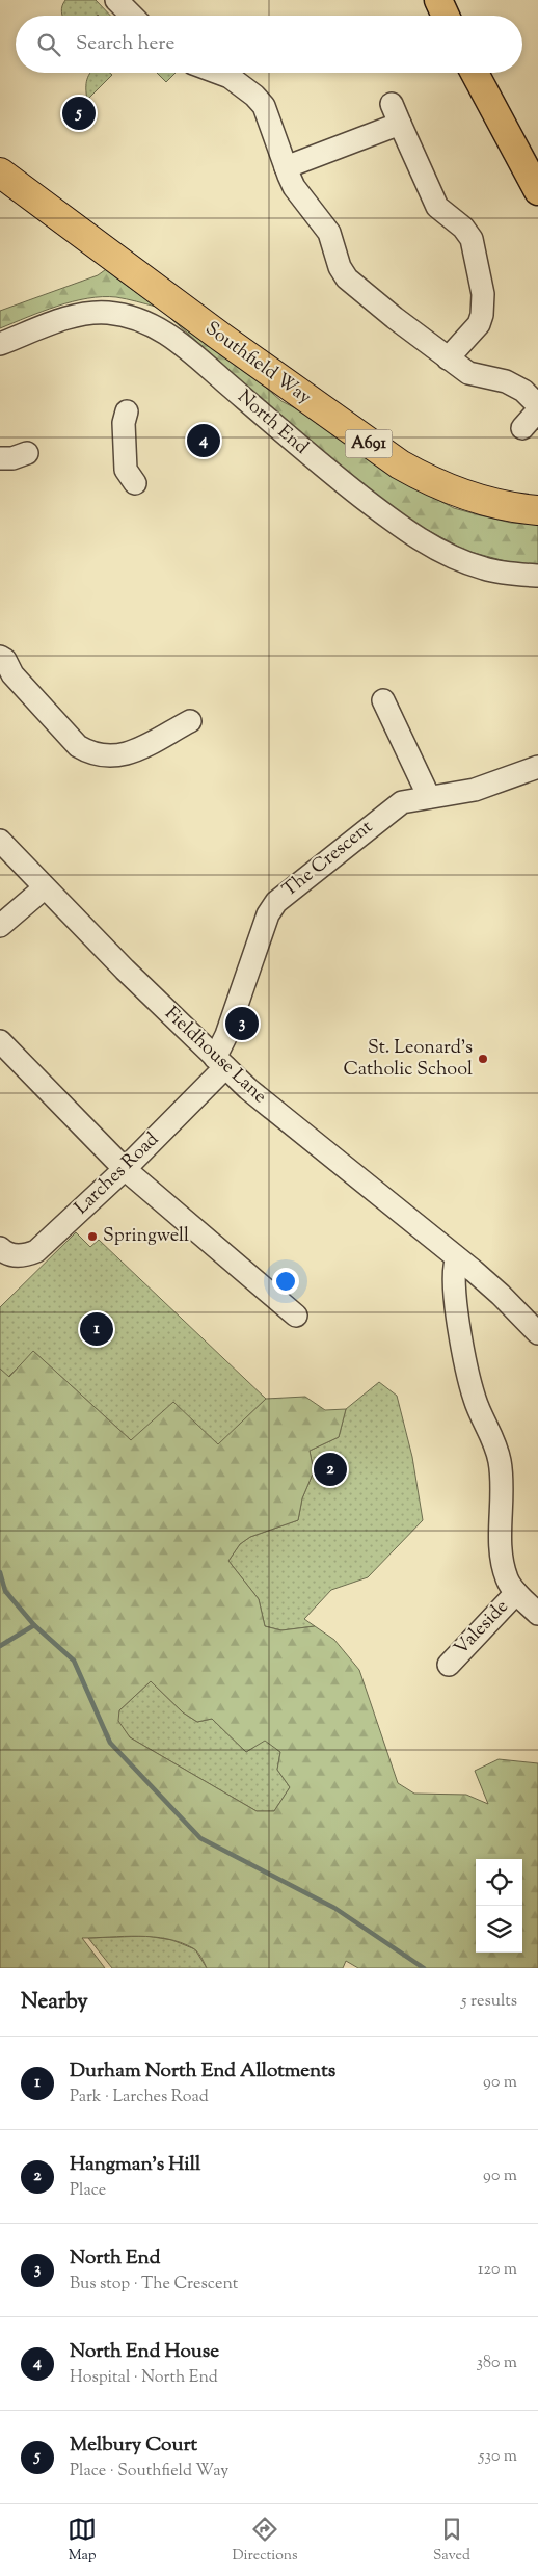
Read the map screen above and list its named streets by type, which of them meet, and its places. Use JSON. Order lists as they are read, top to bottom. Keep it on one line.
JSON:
{"streets":{"highway":["Southfield Way","A691"],"street":["North End","The Crescent","Fieldhouse Lane","Larches Road","Valeside"]},"crossings":[["The Crescent","Fieldhouse Lane"],["The Crescent","Larches Road"],["Fieldhouse Lane","Larches Road"]],"places":["St. Leonard's Catholic School","Springwell"],"page":{"search":"Search here","pins":["5","4","3","1","2"],"heading":["Nearby","5 results"],"list":[{"mark":"1","name":"Durham North End Allotments","note":"Park · Larches Road","value":"90 m"},{"mark":"2","name":"Hangman's Hill","note":"Place","value":"90 m"},{"mark":"3","name":"North End","note":"Bus stop · The Crescent","value":"120 m"},{"mark":"4","name":"North End House","note":"Hospital · North End","value":"380 m"},{"mark":"5","name":"Melbury Court","note":"Place · Southfield Way","value":"530 m"}],"nav":["Map","Directions","Saved"]}}
